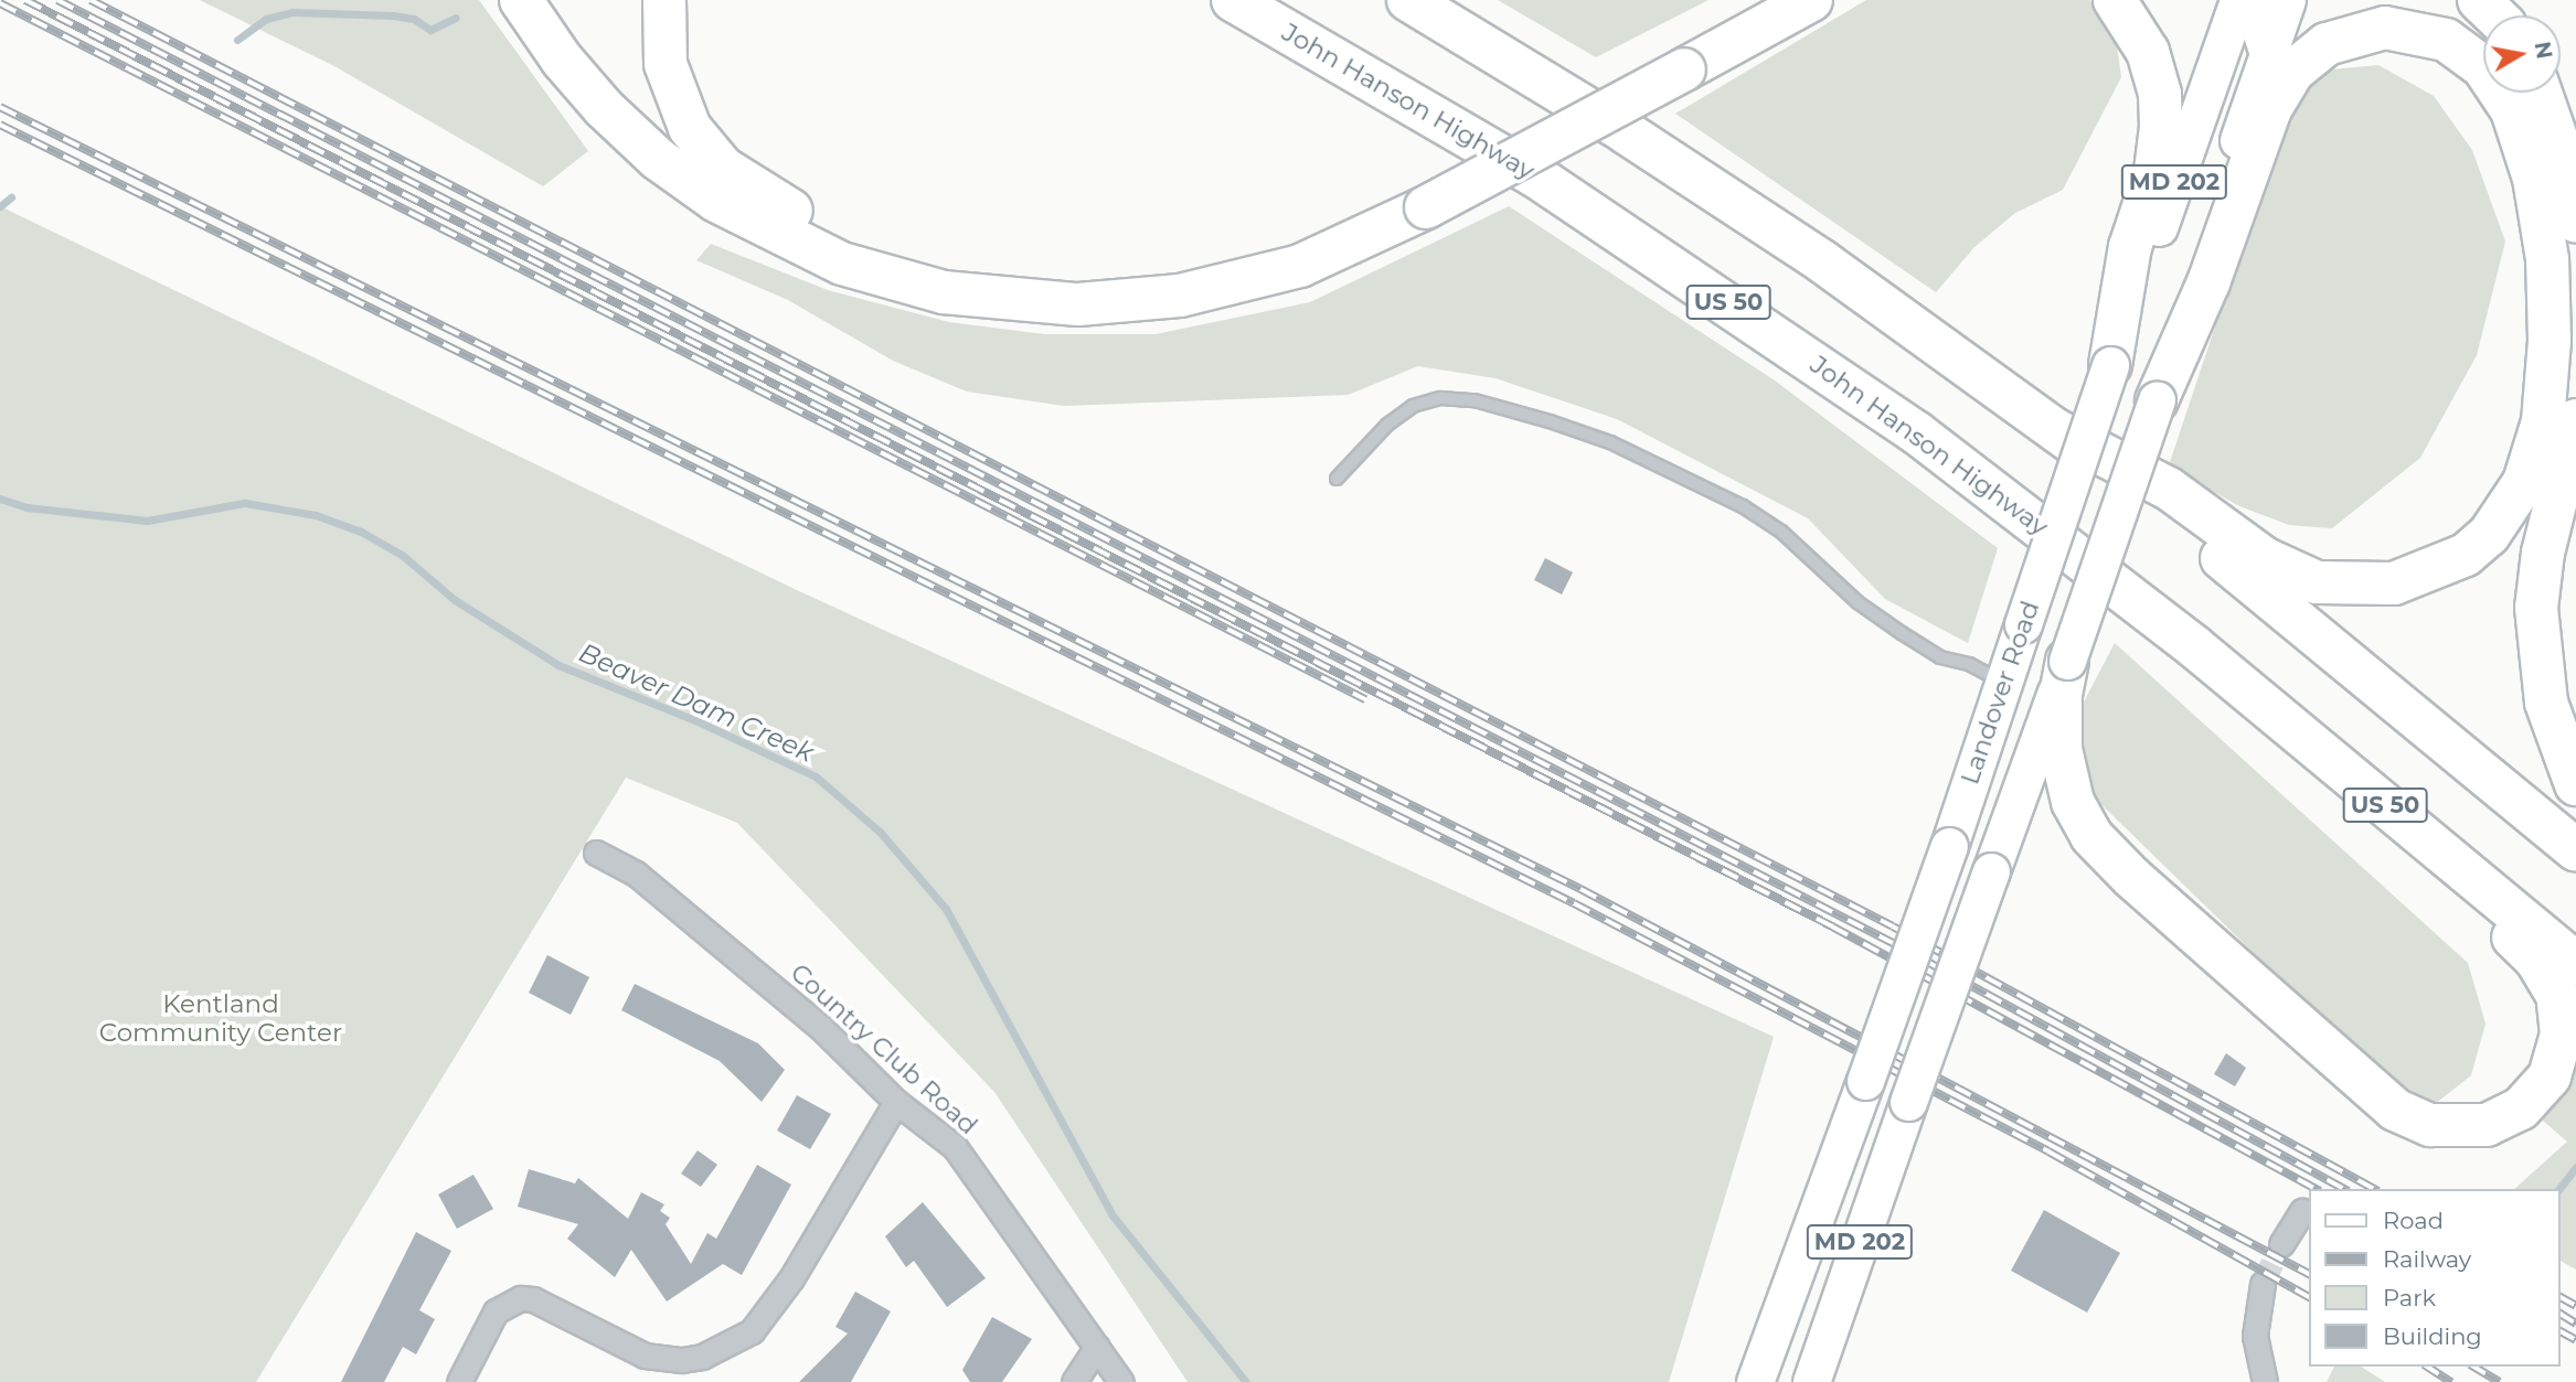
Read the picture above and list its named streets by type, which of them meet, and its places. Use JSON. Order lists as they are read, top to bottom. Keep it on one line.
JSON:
{"streets":{"highway":["John Hanson Highway","US 50"],"main road":["MD 202","Landover Road"],"street":["Country Club Road"]},"water":["Beaver Dam Creek"],"parks":["Kentland Community Center"],"legend":["Road","Railway","Park","Building"],"north":"right"}
